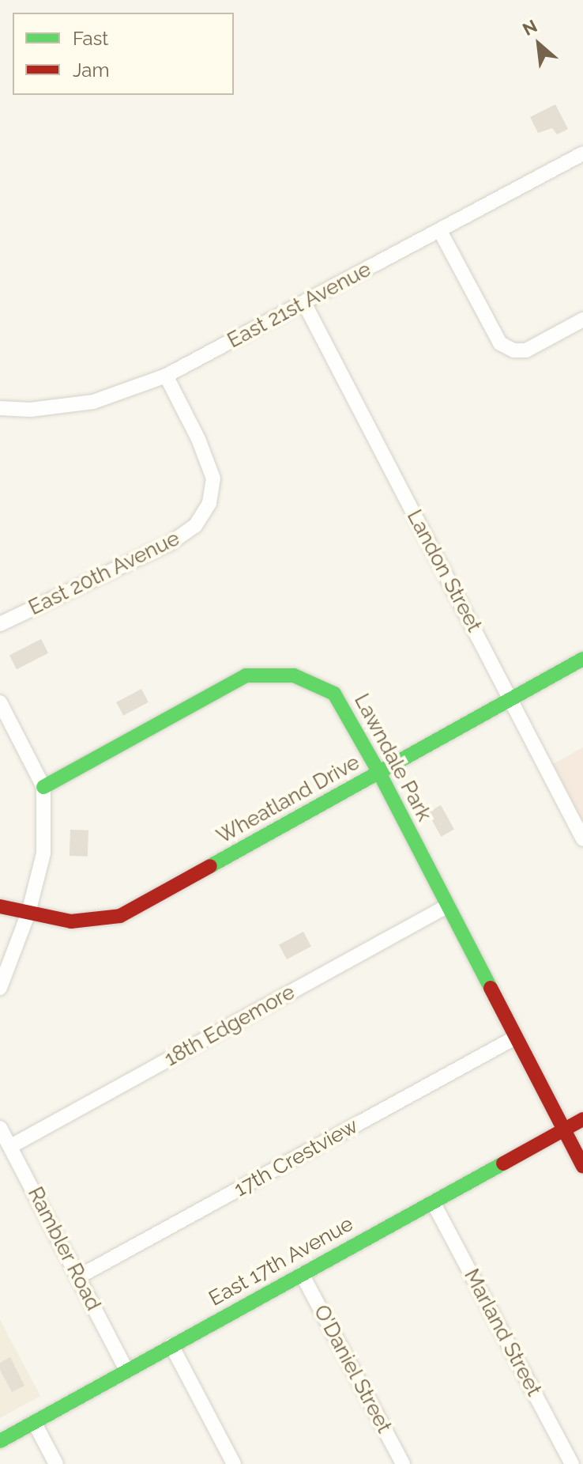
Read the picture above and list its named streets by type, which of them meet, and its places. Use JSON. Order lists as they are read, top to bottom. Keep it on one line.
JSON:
{"streets":{"street":["East 21st Avenue","Landon Street","East 20th Avenue","Lawndale Park","Wheatland Drive","18th Edgemore","17th Crestview","Rambler Road","East 17th Avenue","Marland Street","O'Daniel Street"]},"crossings":[["East 21st Avenue","Landon Street"],["East 21st Avenue","East 20th Avenue"],["Landon Street","Wheatland Drive"],["Lawndale Park","Wheatland Drive"],["Lawndale Park","18th Edgemore"],["Lawndale Park","17th Crestview"],["Lawndale Park","East 17th Avenue"],["18th Edgemore","Rambler Road"],["17th Crestview","Rambler Road"],["Rambler Road","East 17th Avenue"],["East 17th Avenue","Marland Street"],["East 17th Avenue","O'Daniel Street"]],"legend":["Fast","Jam"],"north":"top left"}
